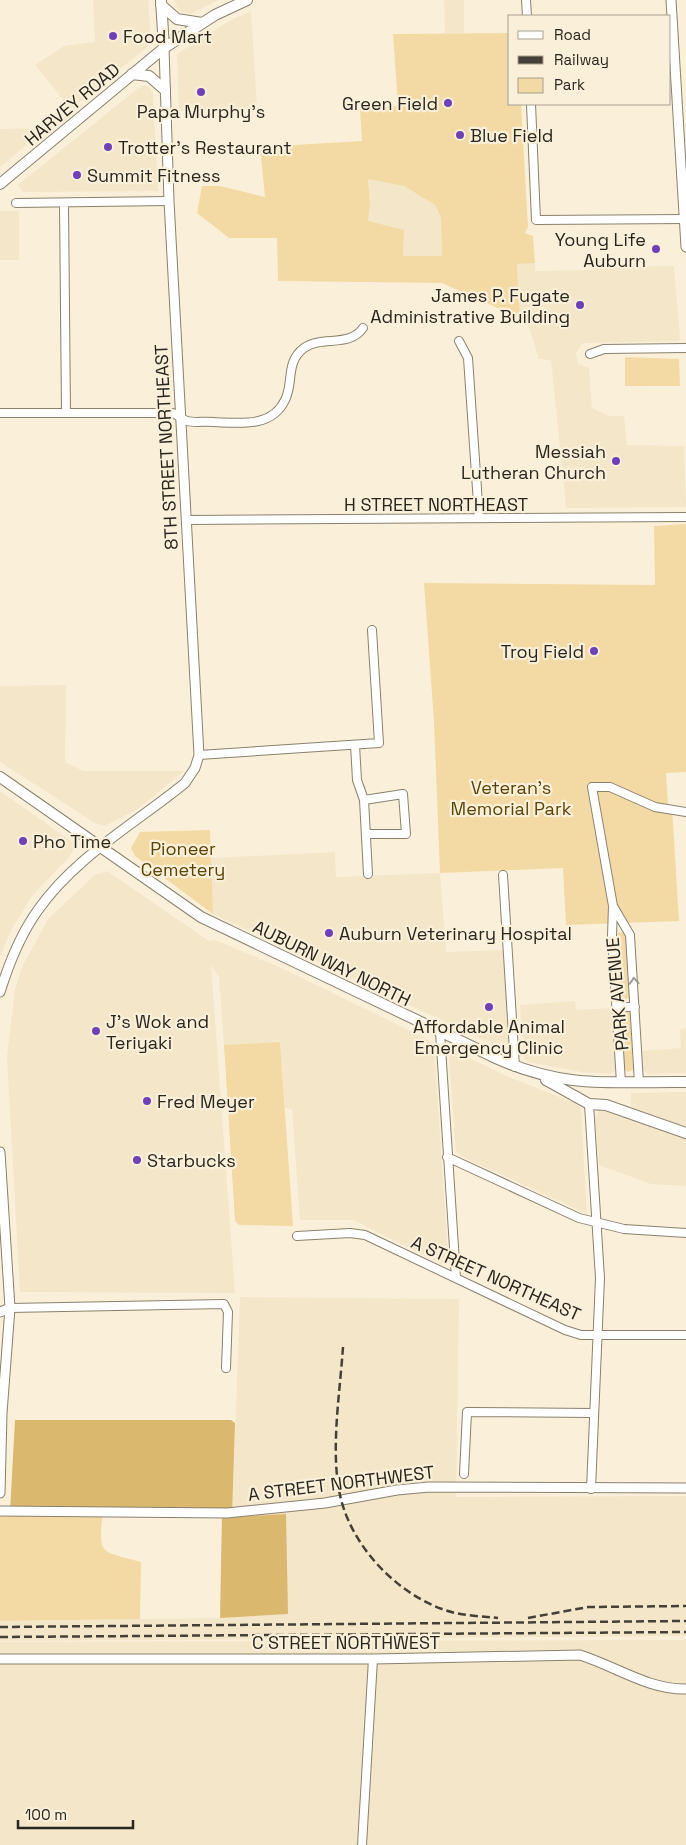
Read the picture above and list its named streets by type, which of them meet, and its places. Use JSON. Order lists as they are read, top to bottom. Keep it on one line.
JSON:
{"streets":{"main road":["HARVEY ROAD","8TH STREET NORTHEAST","AUBURN WAY NORTH"],"street":["H STREET NORTHEAST","PARK AVENUE","A STREET NORTHEAST","A STREET NORTHWEST","C STREET NORTHWEST"]},"crossings":[["HARVEY ROAD","8TH STREET NORTHEAST"],["8TH STREET NORTHEAST","H STREET NORTHEAST"],["8TH STREET NORTHEAST","AUBURN WAY NORTH"],["AUBURN WAY NORTH","PARK AVENUE"]],"parks":["Veteran's Memorial Park","Pioneer Cemetery"],"places":["Food Mart","Papa Murphy's","Green Field","Blue Field","Trotter's Restaurant","Summit Fitness","Young Life Auburn","James P. Fugate Administrative Building","Messiah Lutheran Church","Troy Field","Pho Time","Auburn Veterinary Hospital","Affordable Animal Emergency Clinic","J's Wok and Teriyaki","Fred Meyer","Starbucks"],"legend":["Road","Railway","Park"],"scale_bar":"100 m"}
